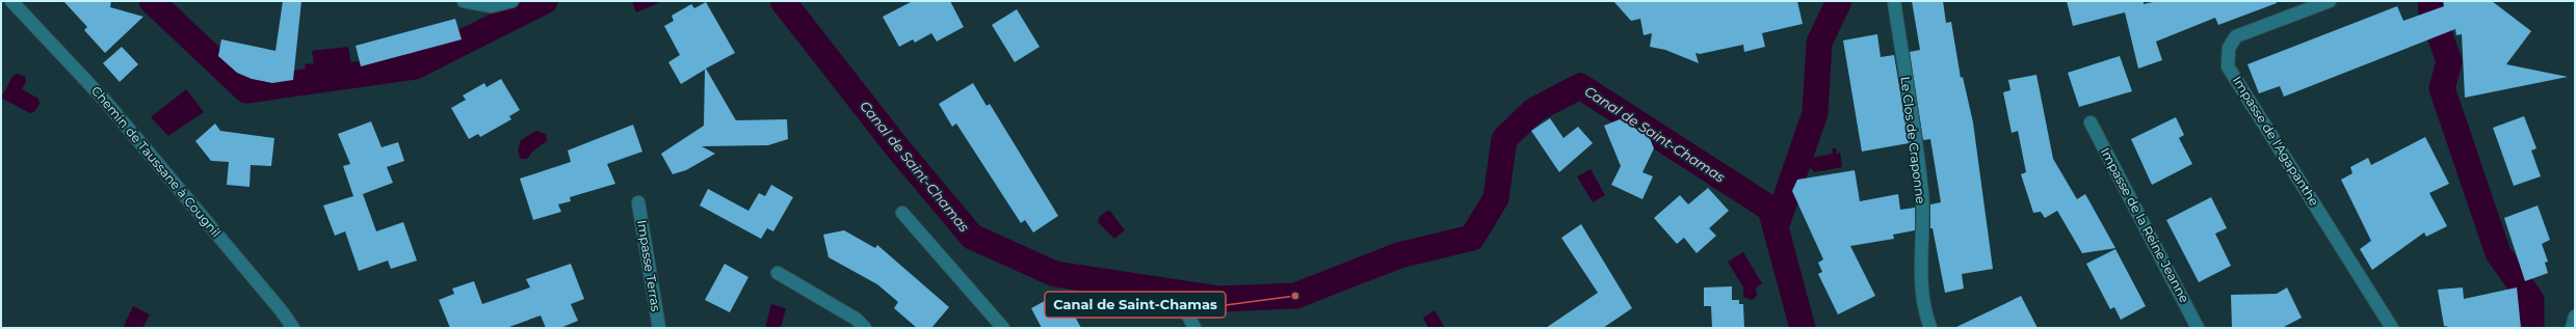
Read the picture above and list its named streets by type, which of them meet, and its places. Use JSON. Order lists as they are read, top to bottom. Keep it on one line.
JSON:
{"streets":{"street":["Le Clos de Craponne","Impasse de l'Agapanthe","Chemin de Taussane à Cougnil","Impasse de la Reine Jeanne","Impasse Terras"]},"water":["Canal de Saint-Chamas"],"places":["Canal de Saint-Chamas"]}
